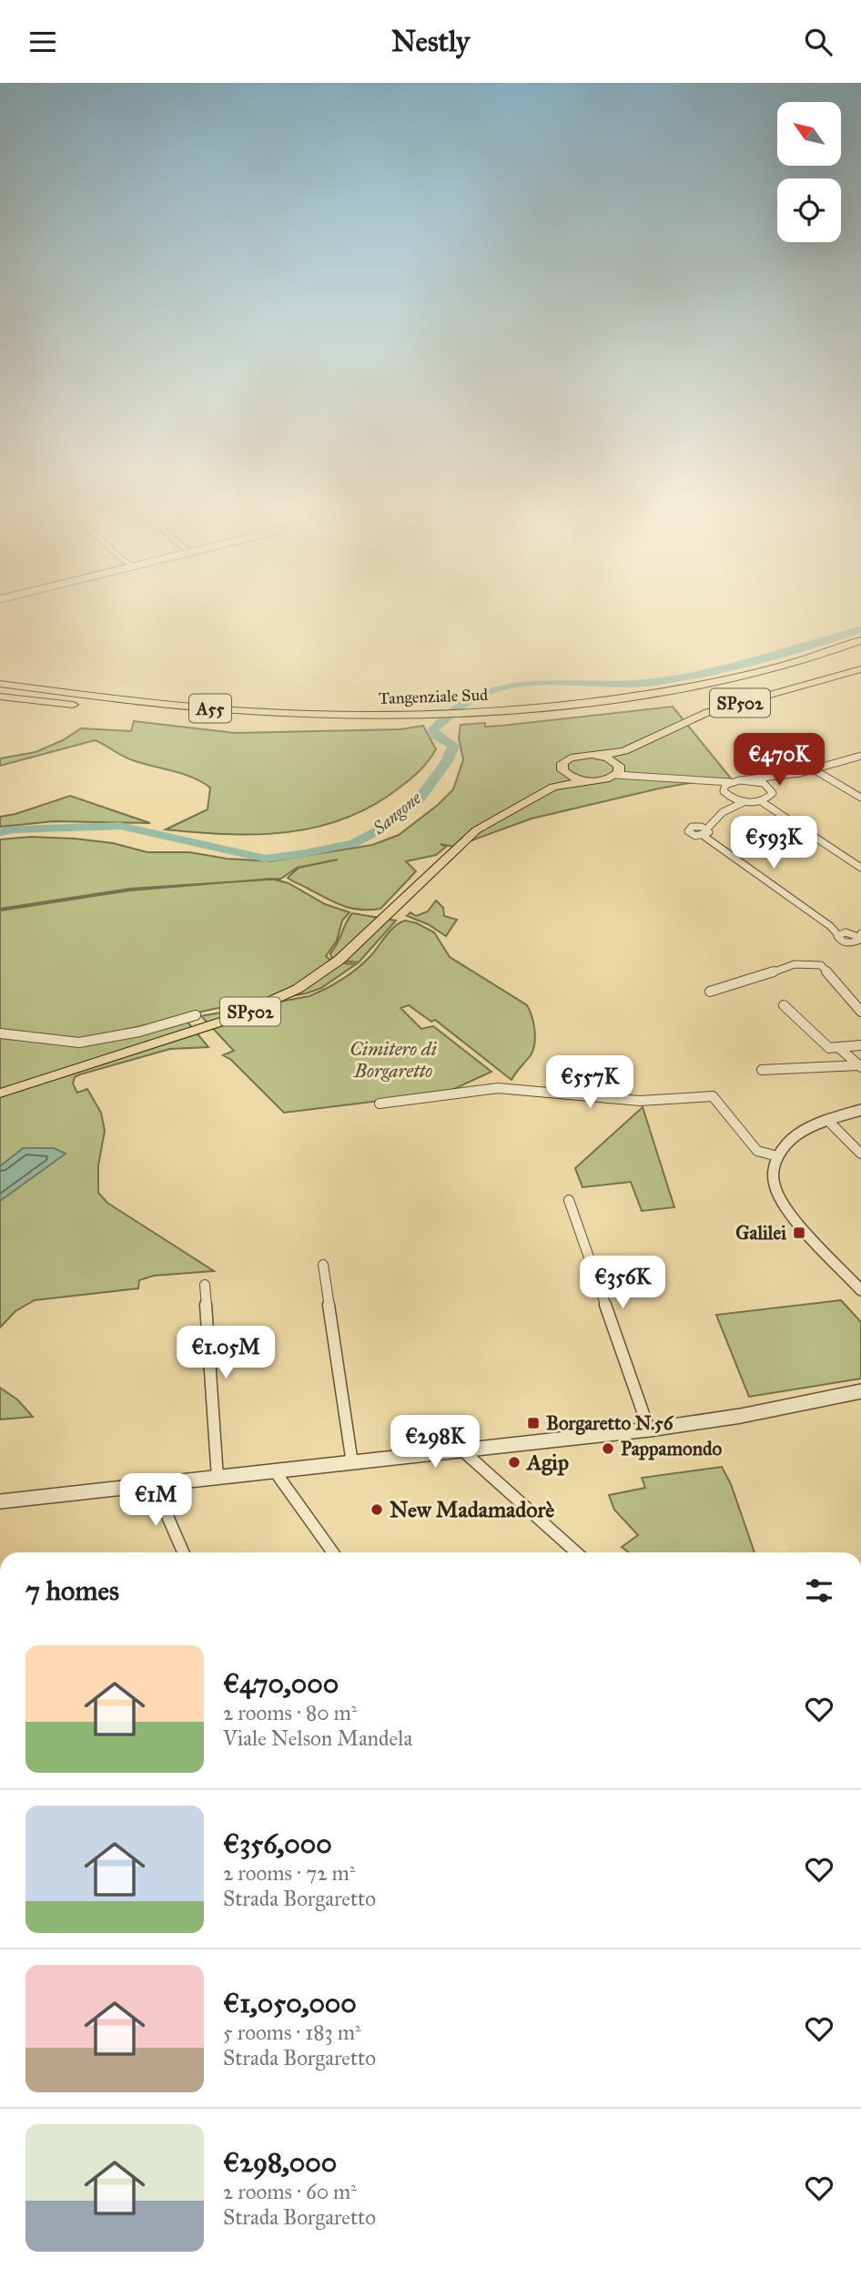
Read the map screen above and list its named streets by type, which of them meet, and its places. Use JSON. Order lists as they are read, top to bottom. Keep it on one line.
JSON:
{"streets":{"highway":["Tangenziale Sud","A55"],"main road":["SP502"]},"water":["Sangone"],"parks":["Cimitero di Borgaretto"],"places":{"transit":["Galilei","Borgaretto N.56"],"other":["Pappamondo","Agip","New Madamadorè"]},"north":"top left","page":{"header":"Nestly","price":["€470K","€593K","€557K","€356K","€1.05M","€298K","€1M"],"heading":"7 homes","list":[{"name":"€470,000","note":"2 rooms · 80 m² · Viale Nelson Mandela"},{"name":"€356,000","note":"2 rooms · 72 m² · Strada Borgaretto"},{"name":"€1,050,000","note":"5 rooms · 183 m² · Strada Borgaretto"},{"name":"€298,000","note":"2 rooms · 60 m² · Strada Borgaretto"}]}}
